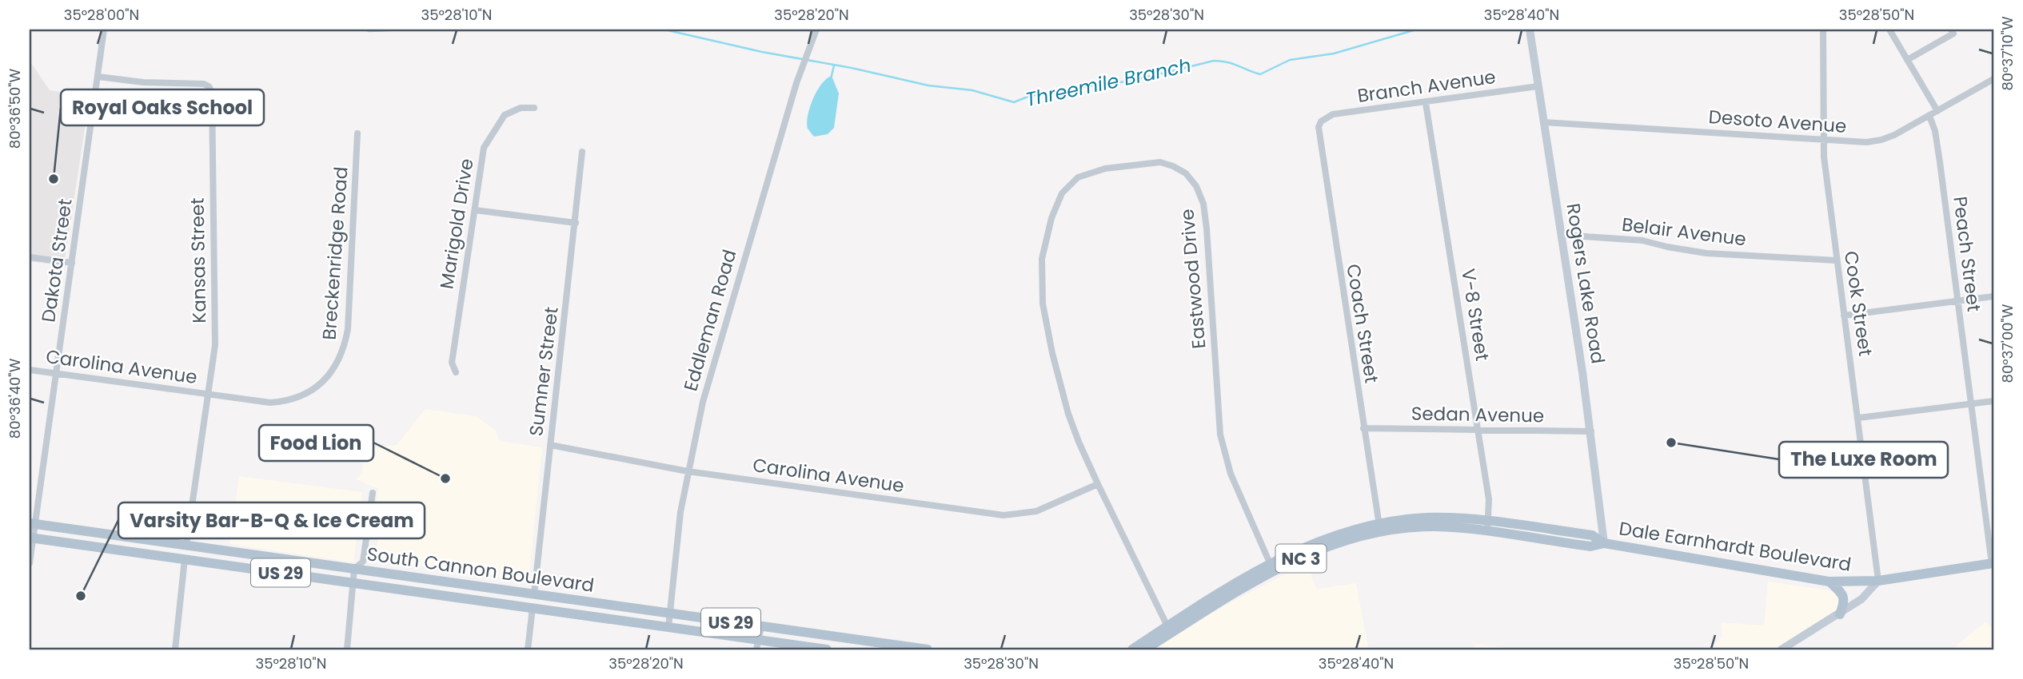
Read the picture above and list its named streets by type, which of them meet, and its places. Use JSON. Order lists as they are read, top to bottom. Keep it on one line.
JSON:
{"streets":{"main road":["Rogers Lake Road","Dale Earnhardt Boulevard","NC 3","South Cannon Boulevard","US 29"],"street":["Branch Avenue","Desoto Avenue","Marigold Drive","Belair Avenue","Breckenridge Road","Peach Street","Dakota Street","Kansas Street","Eastwood Drive","Cook Street","V-8 Street","Eddleman Road","Coach Street","Carolina Avenue","Sumner Street","Sedan Avenue"]},"crossings":[["Branch Avenue","Rogers Lake Road"],["Branch Avenue","V-8 Street"],["Branch Avenue","Coach Street"],["Desoto Avenue","Peach Street"],["Desoto Avenue","Rogers Lake Road"],["Desoto Avenue","Cook Street"],["Belair Avenue","Rogers Lake Road"],["Belair Avenue","Cook Street"],["Breckenridge Road","Kansas Street"],["Breckenridge Road","Carolina Avenue"],["Peach Street","Dale Earnhardt Boulevard"],["Dakota Street","Kansas Street"],["Dakota Street","Carolina Avenue"],["Dakota Street","South Cannon Boulevard"],["Kansas Street","Carolina Avenue"],["Kansas Street","South Cannon Boulevard"],["Eastwood Drive","Carolina Avenue"],["Eastwood Drive","Dale Earnhardt Boulevard"],["Rogers Lake Road","Sedan Avenue"],["Rogers Lake Road","Dale Earnhardt Boulevard"],["Cook Street","Dale Earnhardt Boulevard"],["V-8 Street","Sedan Avenue"],["V-8 Street","Dale Earnhardt Boulevard"],["Eddleman Road","Carolina Avenue"],["Eddleman Road","South Cannon Boulevard"],["Coach Street","Sedan Avenue"],["Coach Street","Dale Earnhardt Boulevard"],["Carolina Avenue","Sumner Street"],["Sumner Street","South Cannon Boulevard"]],"water":["Threemile Branch"],"places":["Royal Oaks School","The Luxe Room","Food Lion","Varsity Bar-B-Q & Ice Cream"],"coordinates":["35°28'00\"N","35°28'10\"N","35°28'20\"N","35°28'30\"N","35°28'40\"N","35°28'50\"N","80°37'10\"W","80°36'50\"W","80°37'00\"W","80°36'40\"W"]}
